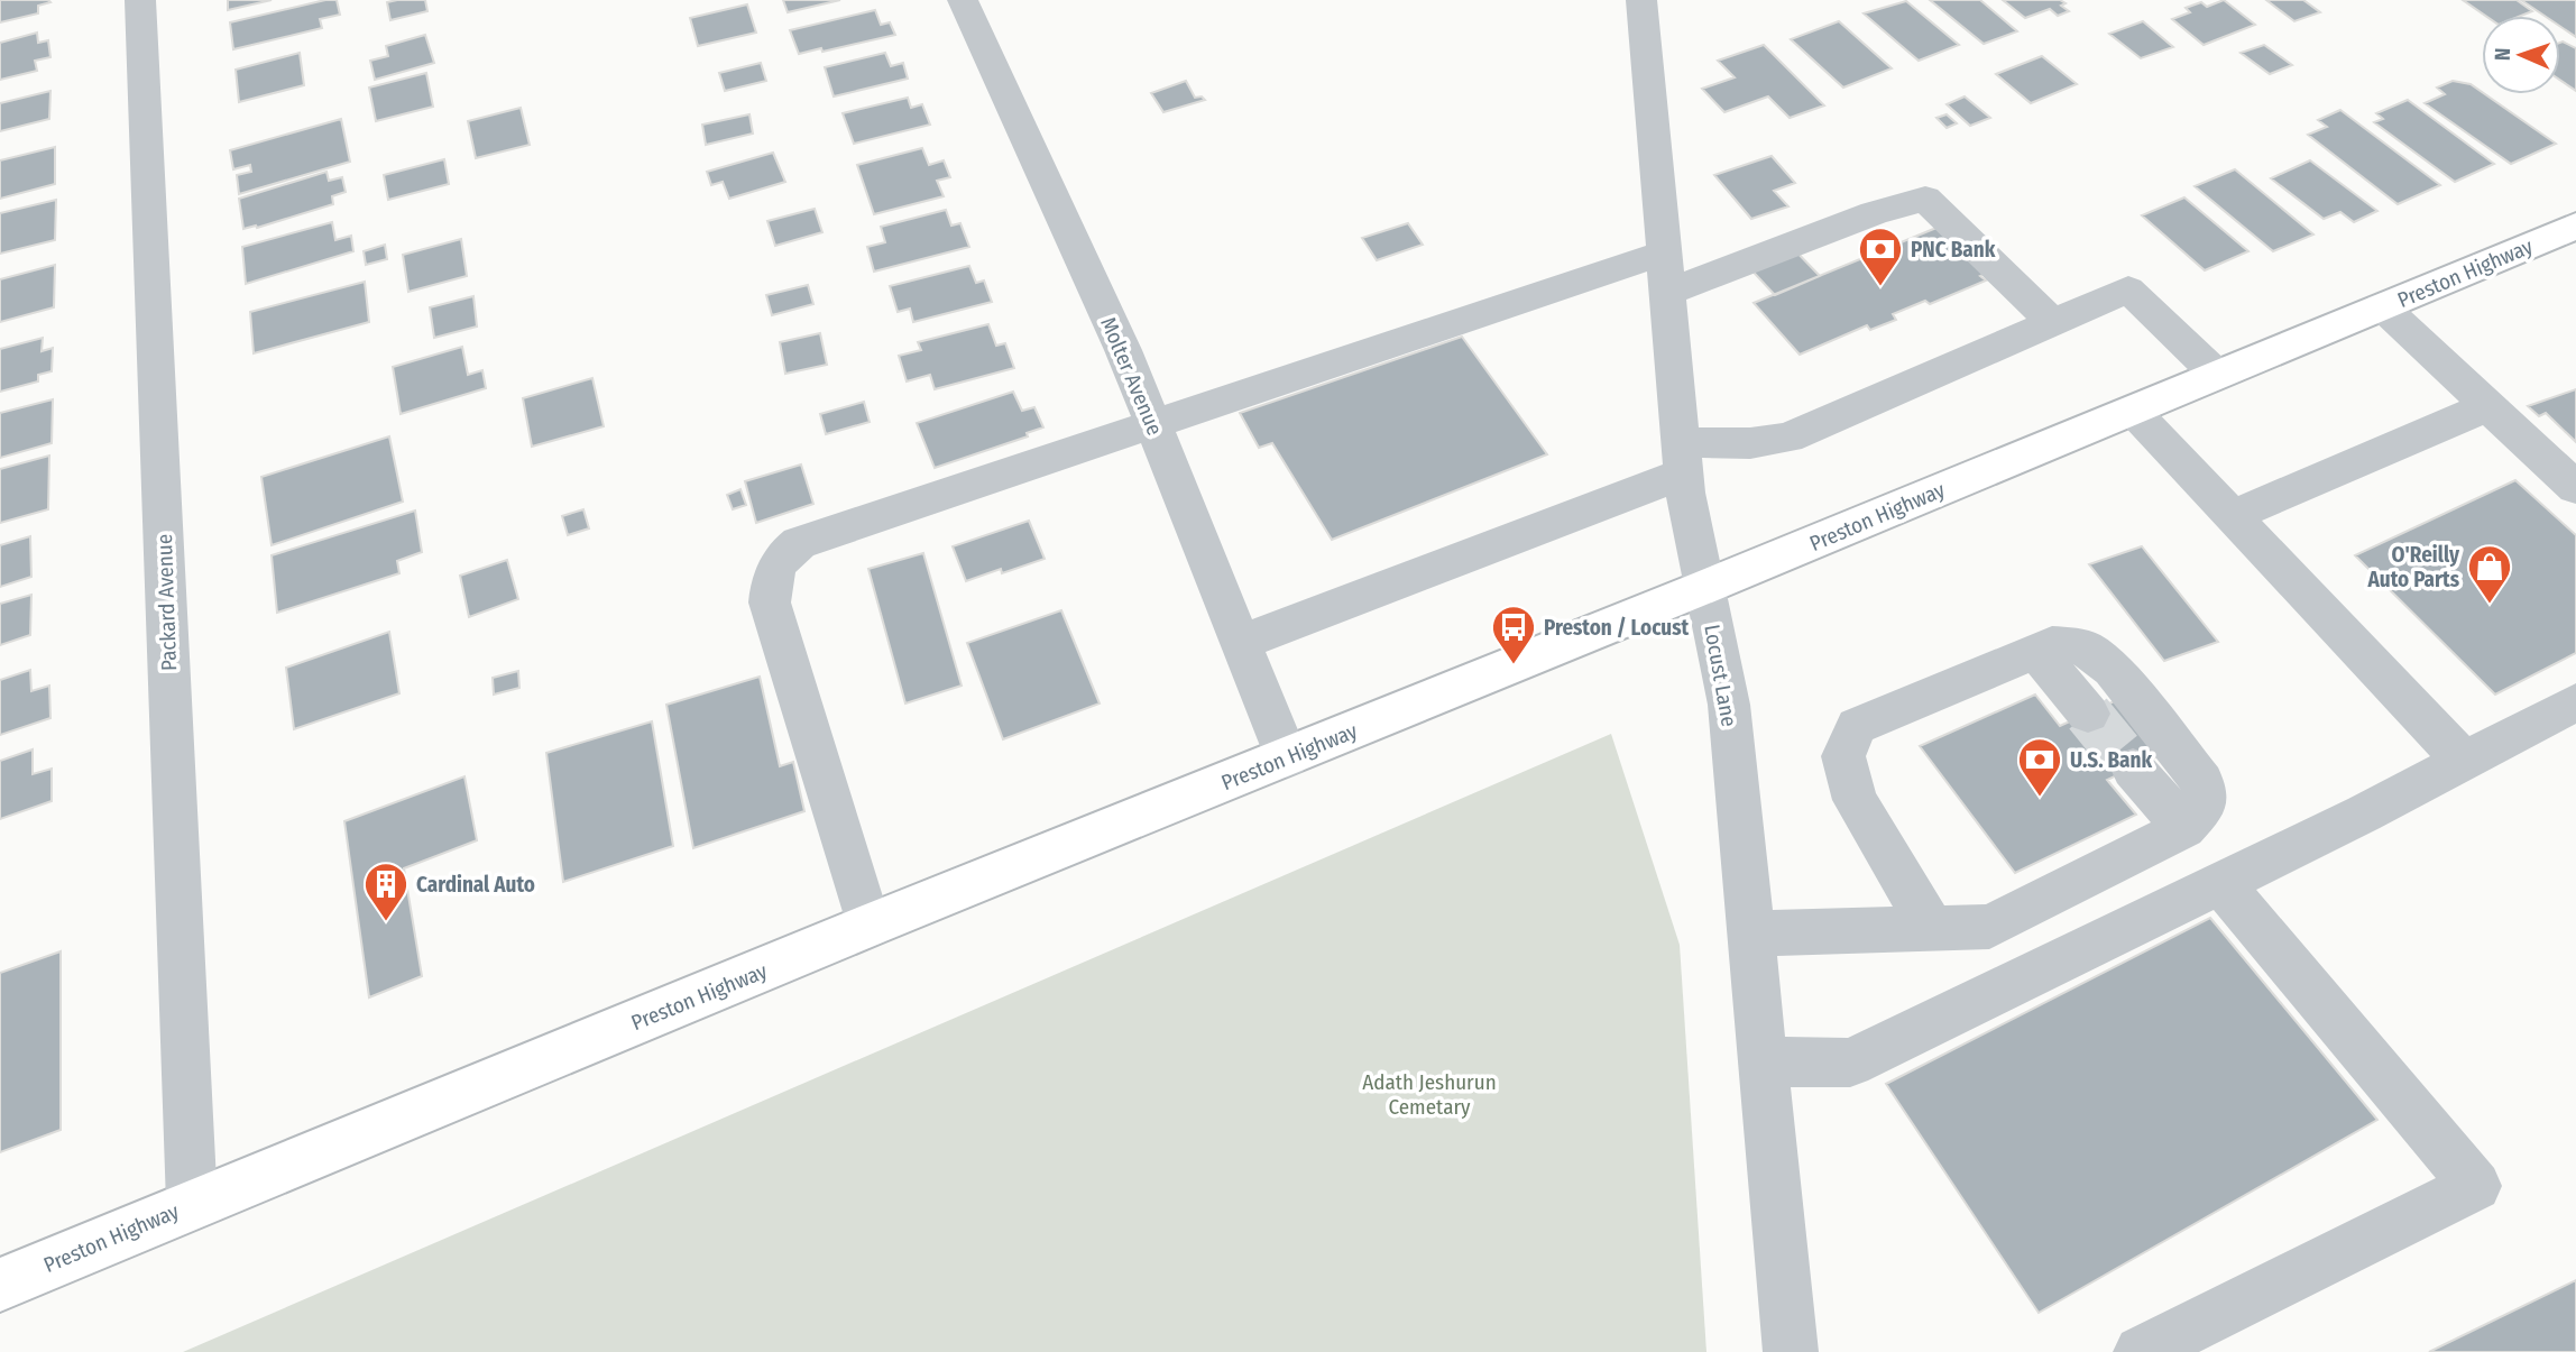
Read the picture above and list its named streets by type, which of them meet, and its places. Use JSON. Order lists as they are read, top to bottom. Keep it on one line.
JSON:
{"streets":{"main road":["Preston Highway"],"street":["Molter Avenue","Packard Avenue","Locust Lane"]},"crossings":[["Preston Highway","Molter Avenue"],["Preston Highway","Packard Avenue"],["Preston Highway","Locust Lane"]],"parks":["Adath Jeshurun Cemetary"],"places":{"bank":["PNC Bank","U.S. Bank"],"shop":["O'Reilly Auto Parts"],"bus stop":["Preston / Locust"],"building":["Cardinal Auto"]},"north":"left"}
